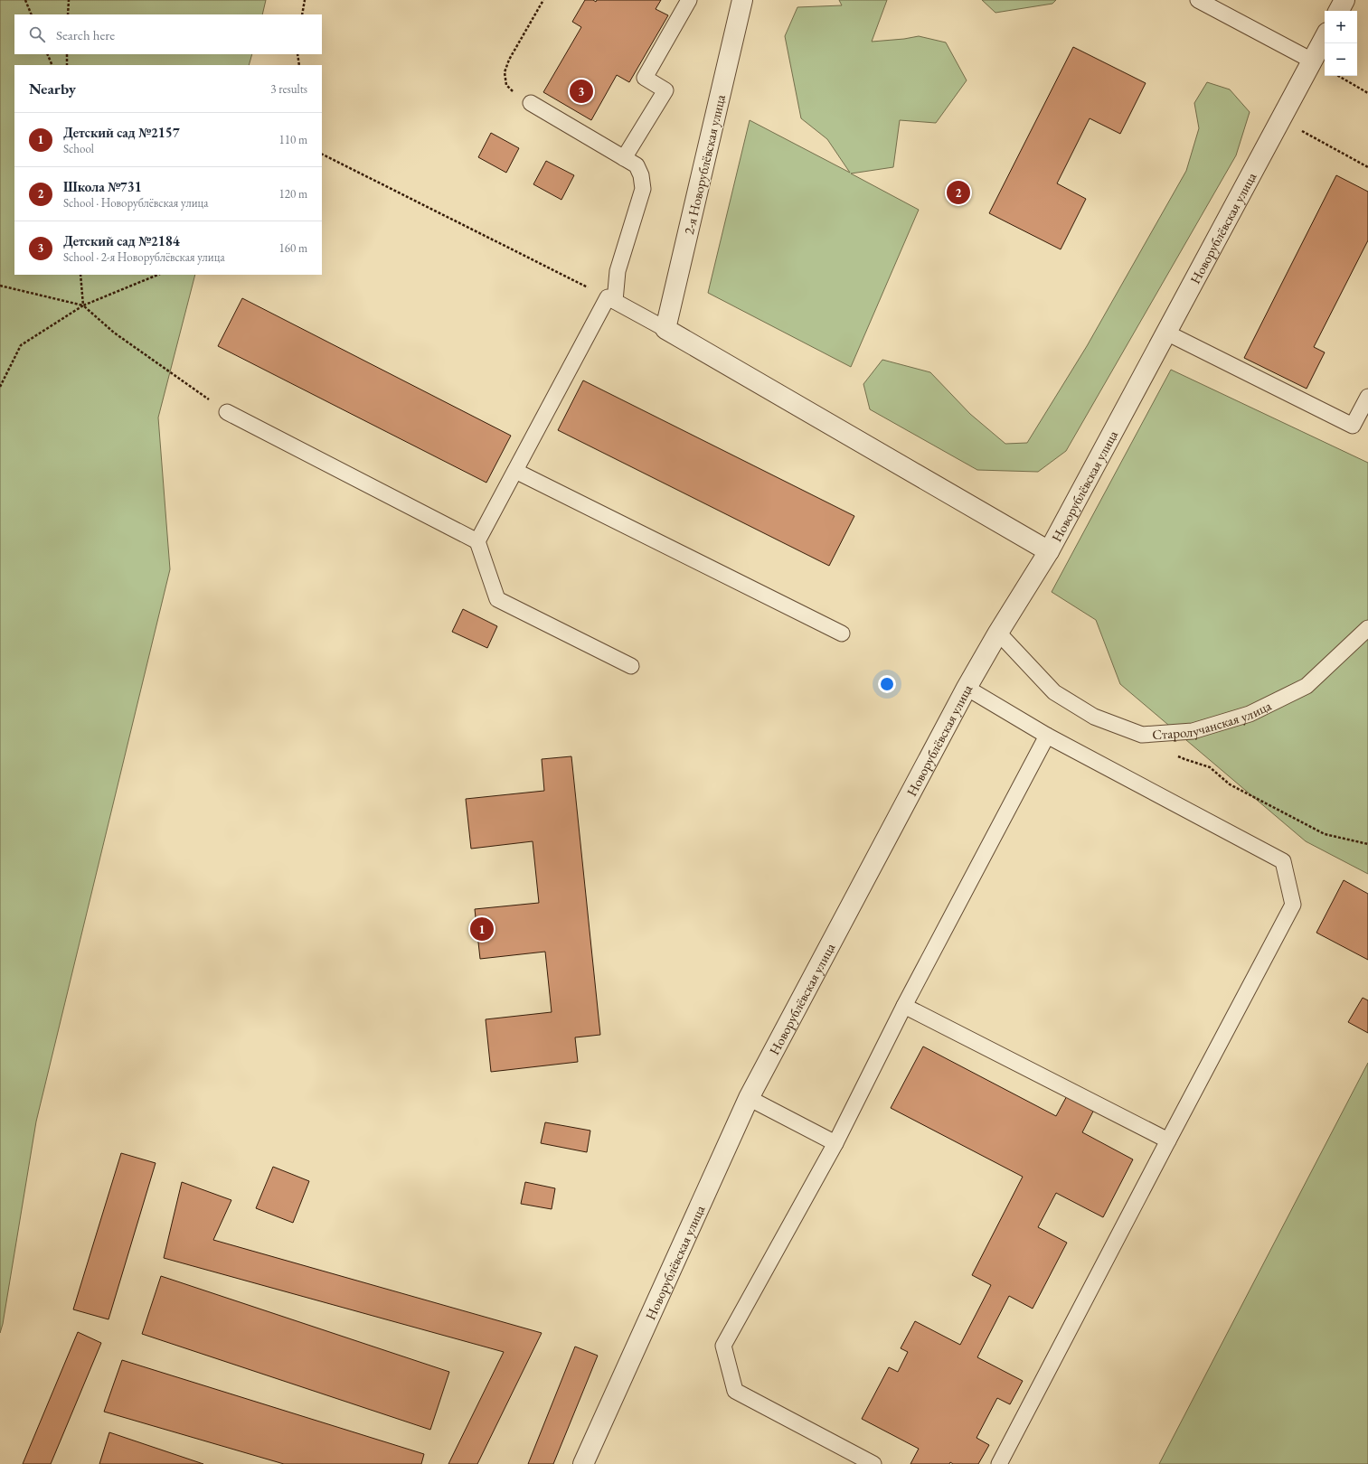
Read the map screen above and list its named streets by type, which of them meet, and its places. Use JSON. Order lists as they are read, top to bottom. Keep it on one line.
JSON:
{"streets":{"street":["2-я Новорублёвская улица","Новорублёвская улица"],"lane":["Старолучанская улица"]},"crossings":[["Новорублёвская улица","Старолучанская улица"]],"page":{"map_buttons":["+","−"],"search":"Search here","heading":["Nearby","3 results"],"pins":["3","2","1"],"list":[{"mark":"1","name":"Детский сад №2157","note":"School","value":"110 m"},{"mark":"2","name":"Школа №731","note":"School · Новорублёвская улица","value":"120 m"},{"mark":"3","name":"Детский сад №2184","note":"School · 2-я Новорублёвская улица","value":"160 m"}]}}
